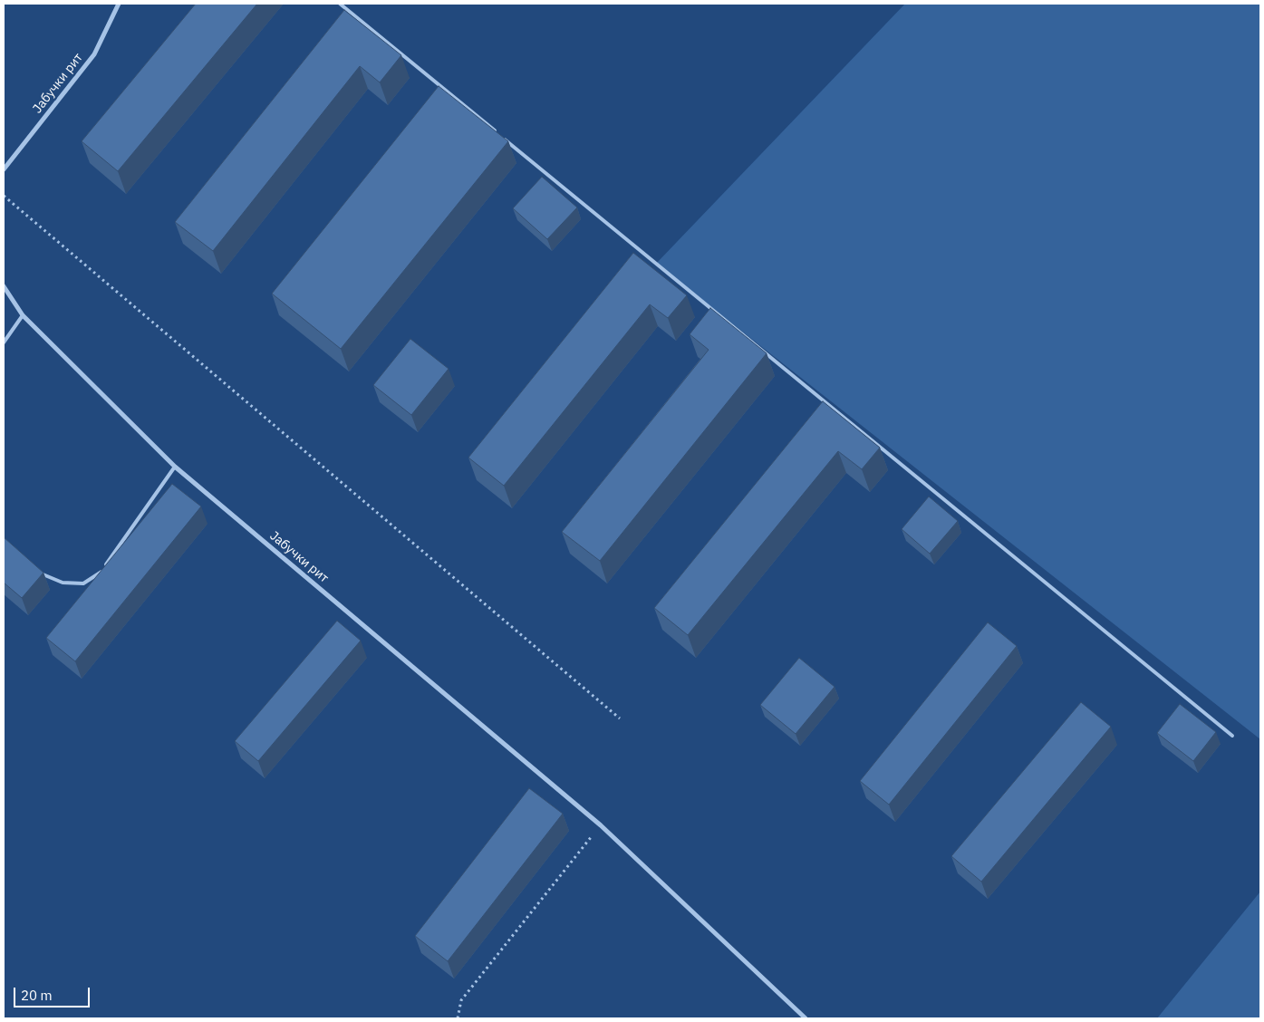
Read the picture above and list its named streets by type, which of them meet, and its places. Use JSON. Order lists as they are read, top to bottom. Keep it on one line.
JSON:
{"streets":{"street":["Јабучки рит"]},"scale_bar":"20 m"}
